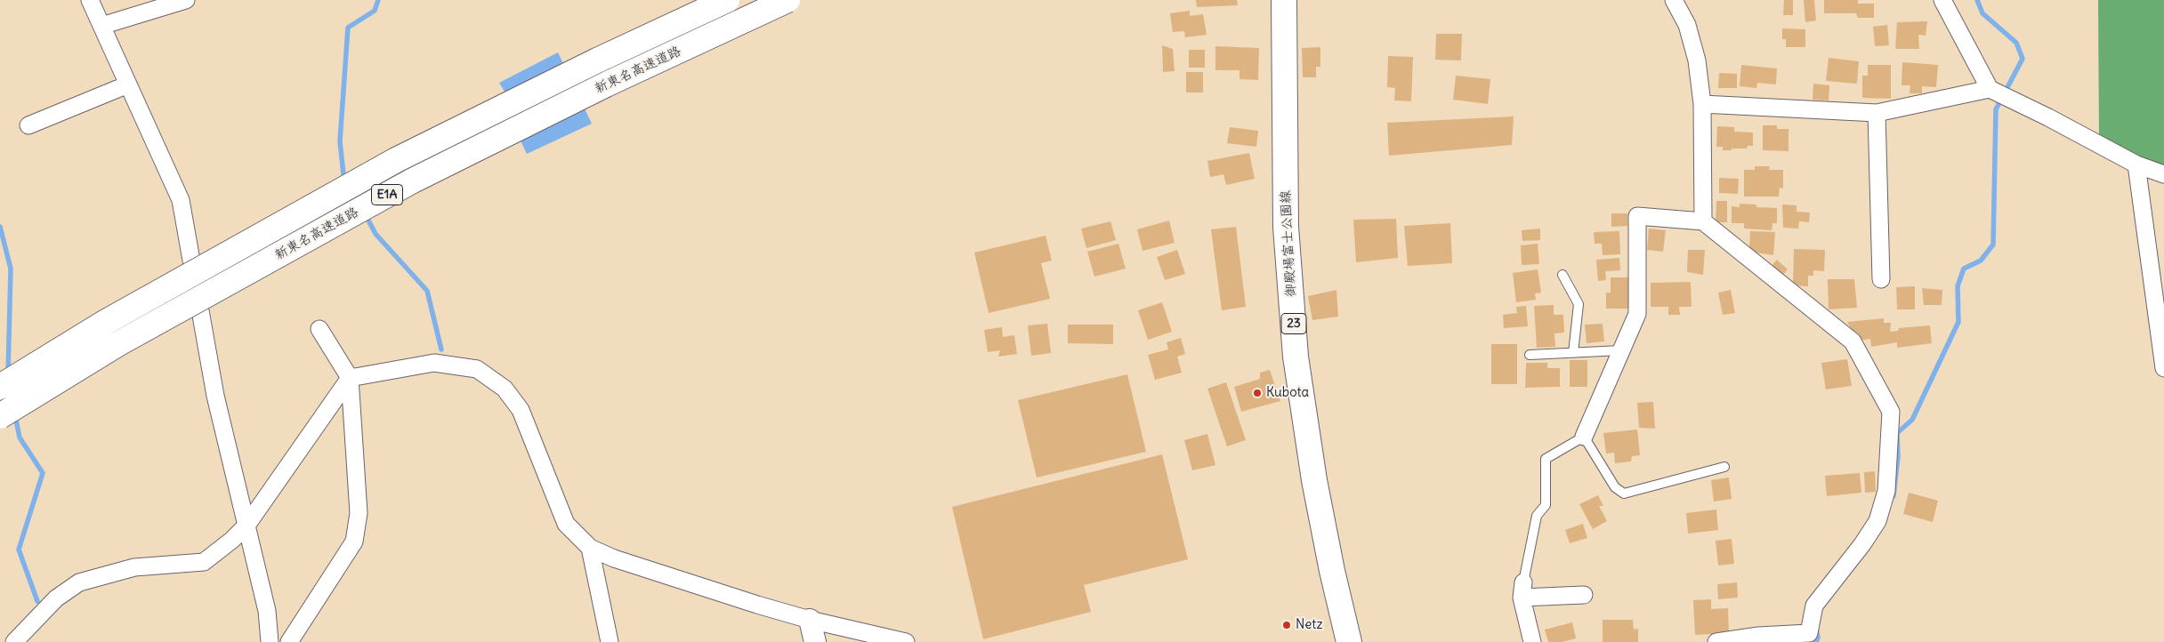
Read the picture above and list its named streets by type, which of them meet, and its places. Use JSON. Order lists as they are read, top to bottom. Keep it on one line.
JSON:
{"streets":{"main road":["新東名高速道路","E1A","御殿場富士公園線","23"]},"places":["Kubota","Netz"]}
